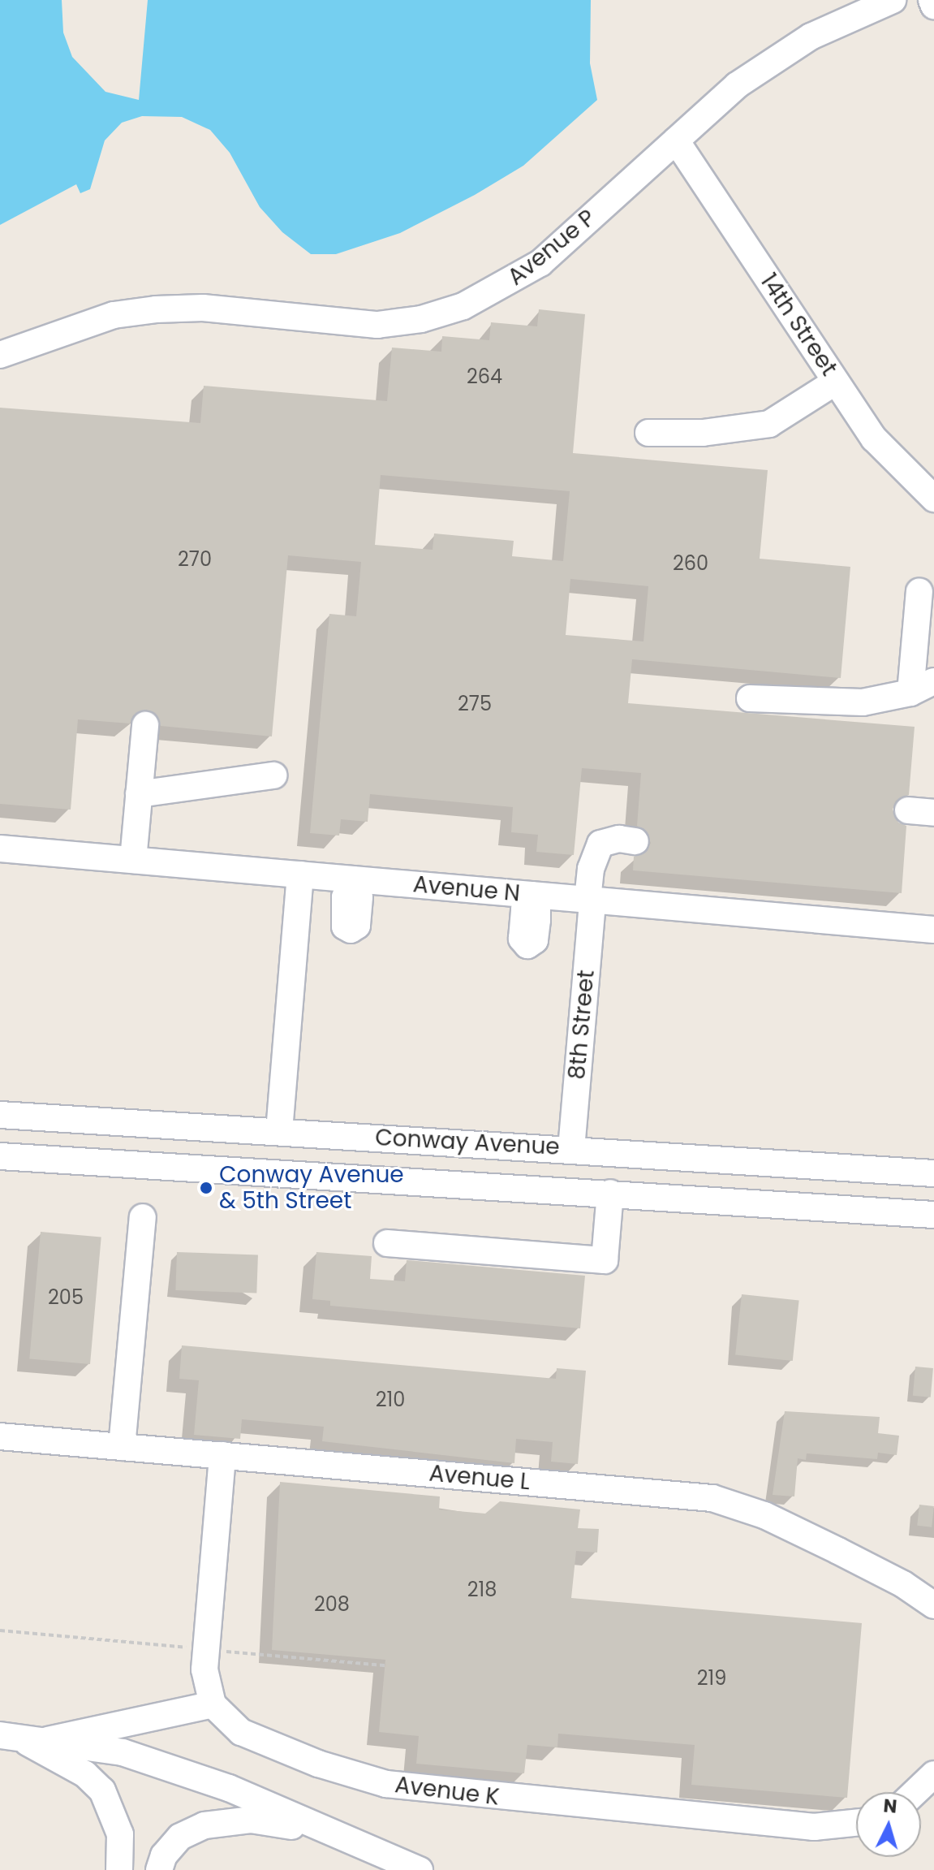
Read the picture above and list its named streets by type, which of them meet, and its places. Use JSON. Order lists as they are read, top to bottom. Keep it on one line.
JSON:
{"streets":{"street":["Avenue P","14th Street","Avenue N","8th Street","Conway Avenue","Avenue L","Avenue K"]},"crossings":[["Avenue P","14th Street"],["Avenue N","8th Street"],["8th Street","Conway Avenue"]],"places":["Conway Avenue & 5th Street"],"house_numbers":["264","270","260","275","205","210","218","208","219"],"north":"top"}
